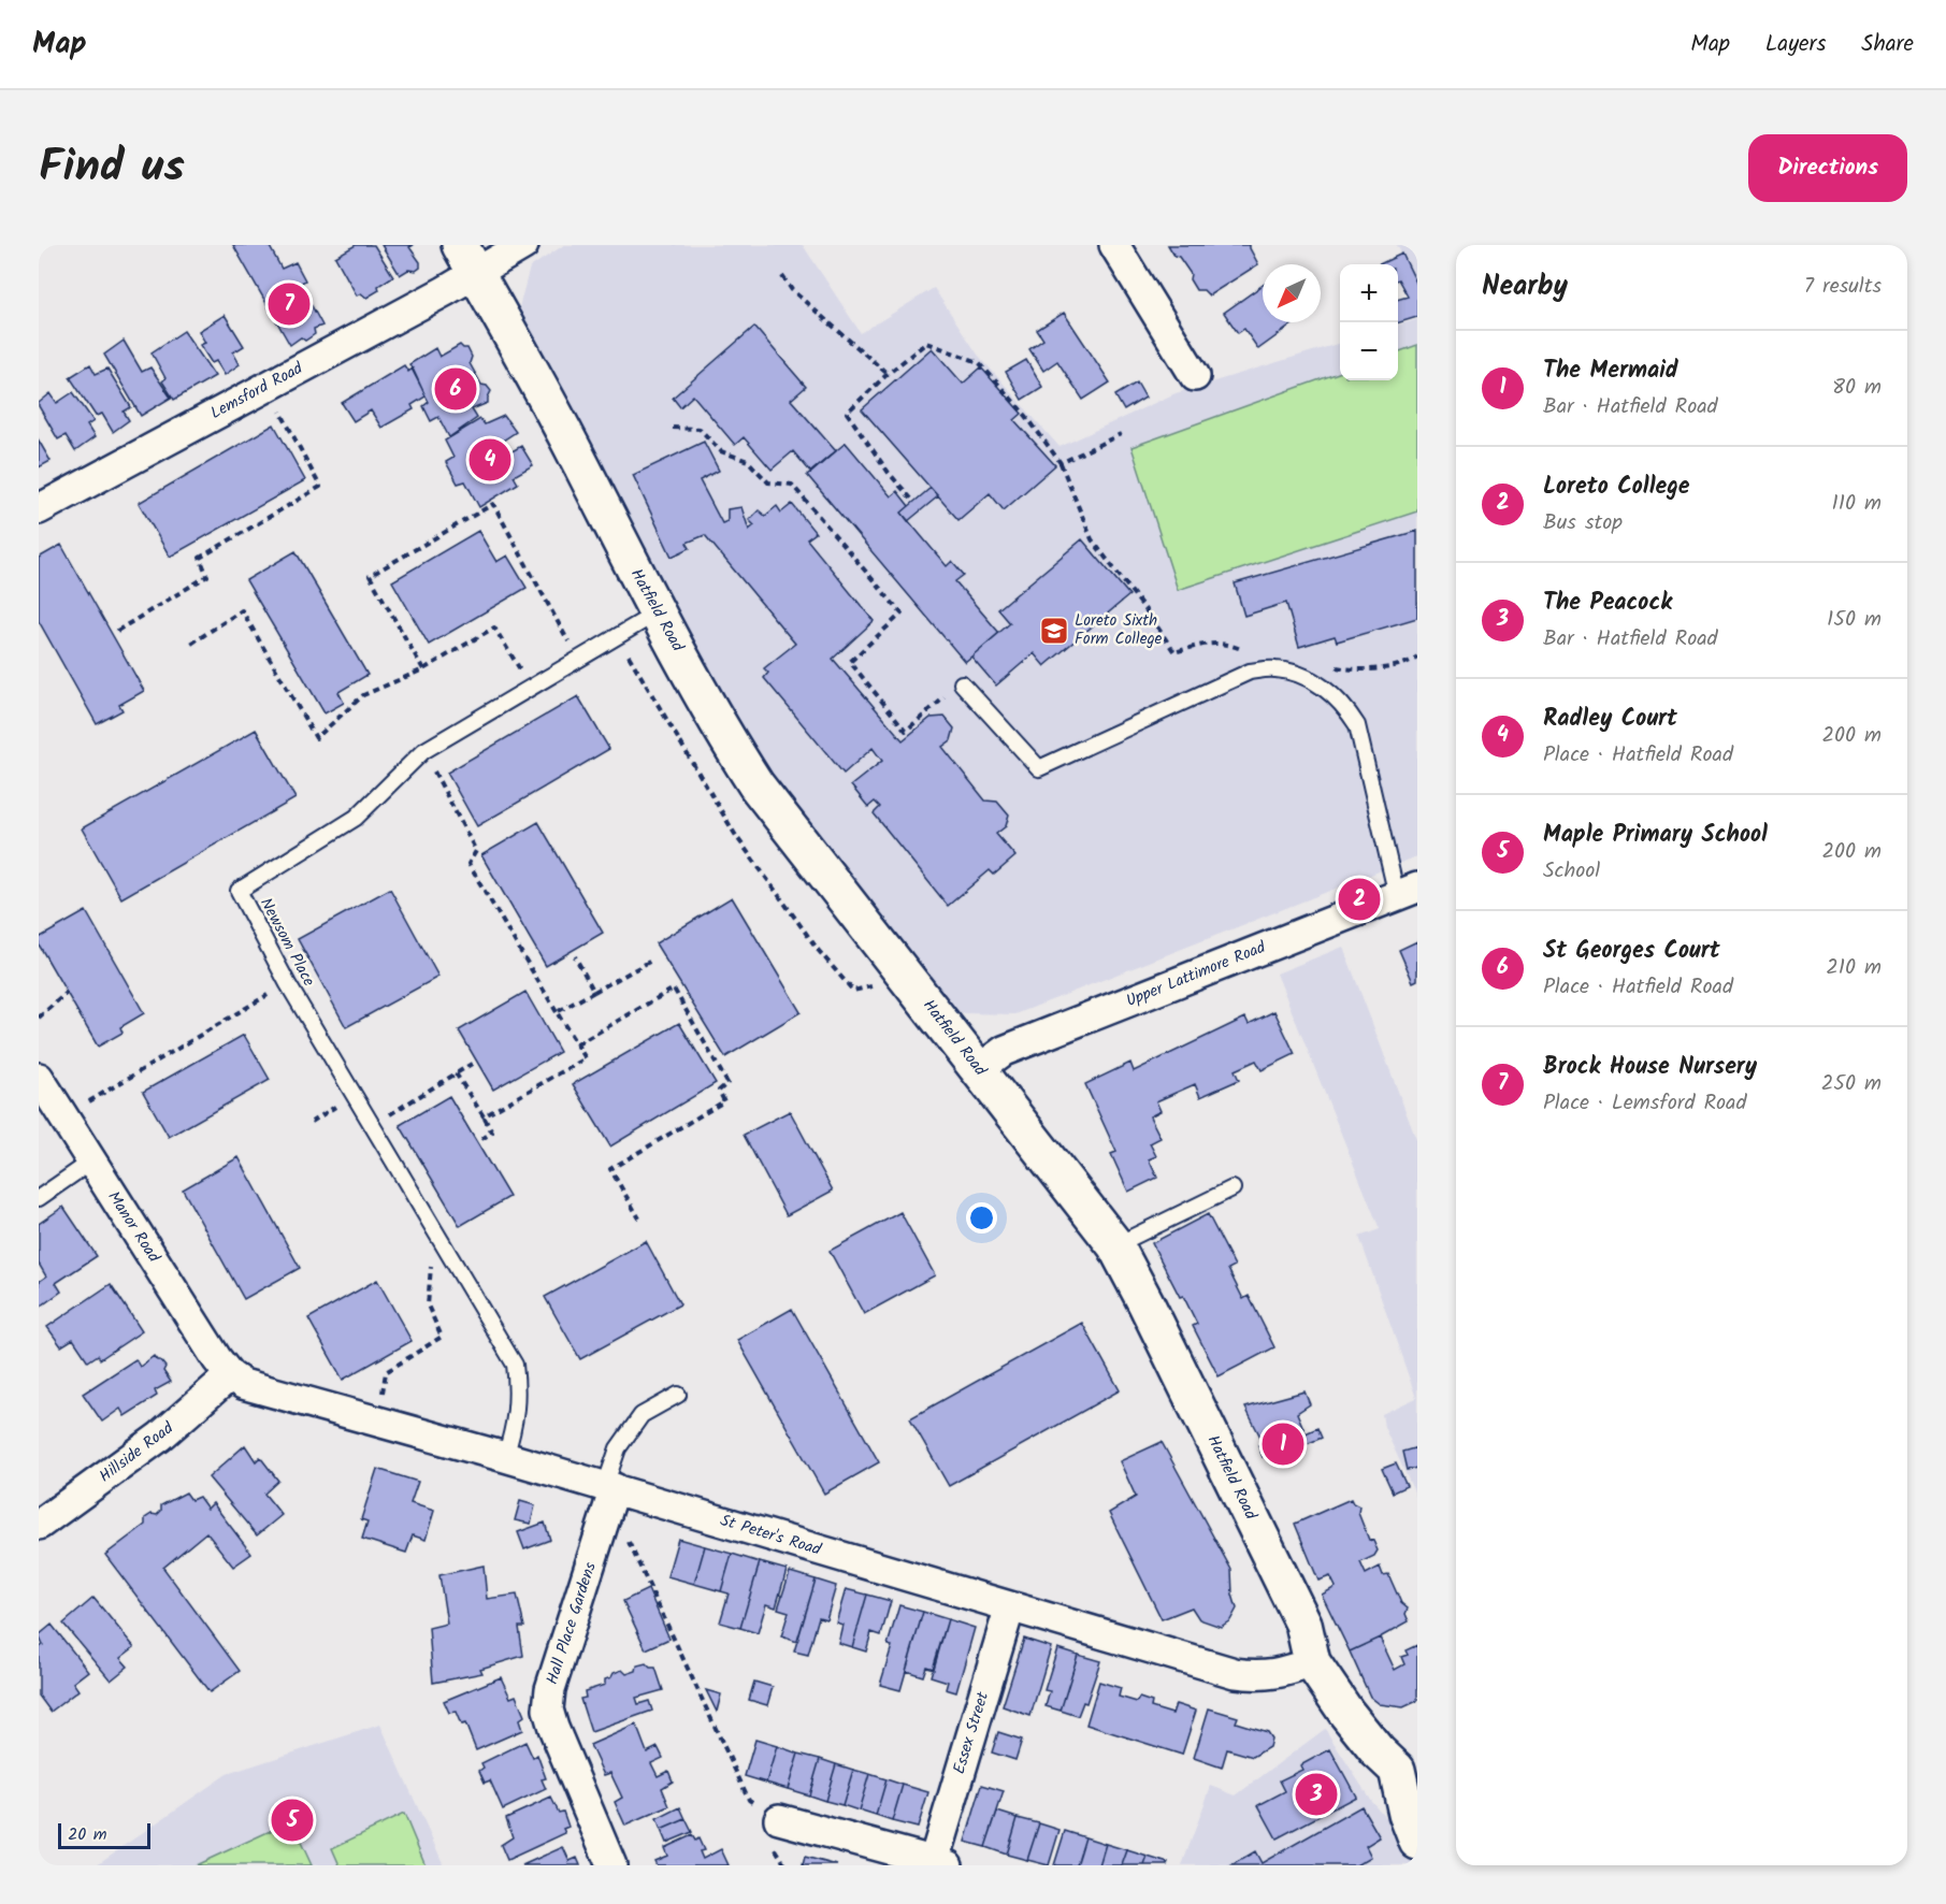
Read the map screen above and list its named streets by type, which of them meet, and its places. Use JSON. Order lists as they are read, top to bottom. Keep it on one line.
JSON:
{"streets":{"main road":["Hatfield Road"],"street":["Lemsford Road","Upper Lattimore Road","Manor Road","Hillside Road","St Peter's Road","Hall Place Gardens","Essex Street"],"lane":["Newsom Place"]},"crossings":[["Lemsford Road","Hatfield Road"],["Hatfield Road","Newsom Place"],["Hatfield Road","Upper Lattimore Road"],["Hatfield Road","St Peter's Road"],["Newsom Place","St Peter's Road"],["Manor Road","Hillside Road"],["Manor Road","St Peter's Road"],["Hillside Road","St Peter's Road"],["St Peter's Road","Hall Place Gardens"],["St Peter's Road","Essex Street"]],"places":{"school or university":["Loreto Sixth Form College"]},"scale_bar":"20 m","north":"bottom left","page":{"header":"Map","nav":["Map","Layers","Share"],"title":"Find us","buttons":"Directions","heading":["Nearby","7 results"],"map_buttons":["+","−"],"pins":["7","6","4","2","1","3","5"],"list":[{"mark":"1","name":"The Mermaid","note":"Bar · Hatfield Road","value":"80 m"},{"mark":"2","name":"Loreto College","note":"Bus stop","value":"110 m"},{"mark":"3","name":"The Peacock","note":"Bar · Hatfield Road","value":"150 m"},{"mark":"4","name":"Radley Court","note":"Place · Hatfield Road","value":"200 m"},{"mark":"5","name":"Maple Primary School","note":"School","value":"200 m"},{"mark":"6","name":"St Georges Court","note":"Place · Hatfield Road","value":"210 m"},{"mark":"7","name":"Brock House Nursery","note":"Place · Lemsford Road","value":"250 m"}],"scale":"20 m"}}
